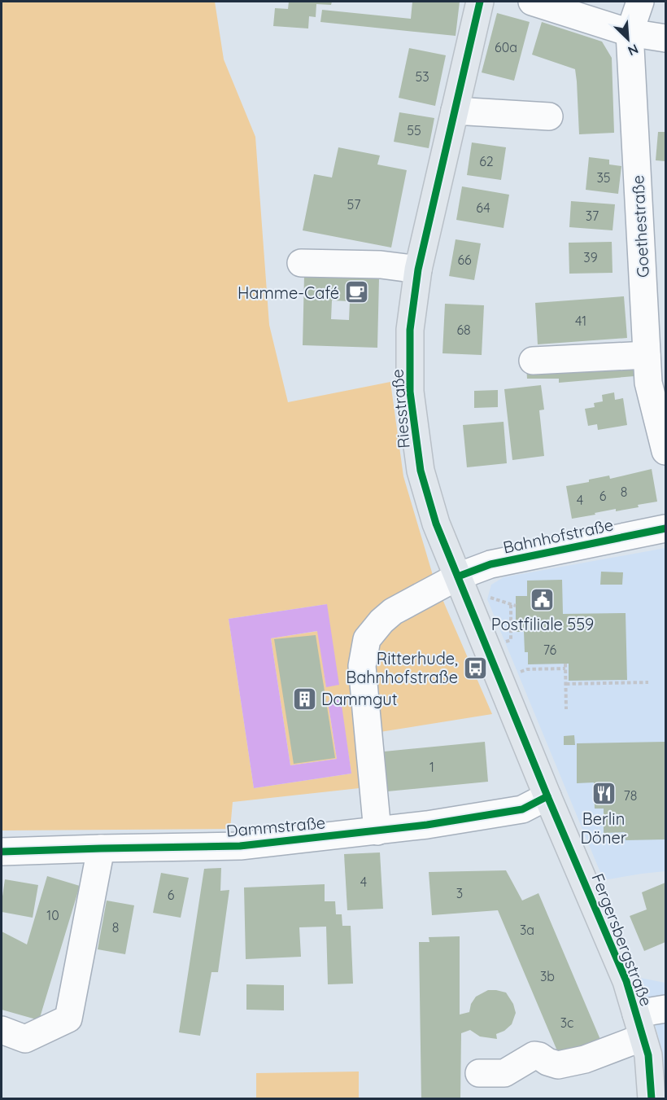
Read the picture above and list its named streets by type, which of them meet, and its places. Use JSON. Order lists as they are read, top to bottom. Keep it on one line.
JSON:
{"streets":{"main road":["Riesstraße","Fergersbergstraße"],"street":["Goethestraße","Bahnhofstraße","Dammstraße"]},"crossings":[["Riesstraße","Bahnhofstraße"],["Riesstraße","Dammstraße"],["Riesstraße","Fergersbergstraße"],["Bahnhofstraße","Dammstraße"],["Dammstraße","Fergersbergstraße"]],"places":{"cafe":["Hamme-Café"],"public building":["Postfiliale 559"],"bus stop":["Ritterhude, Bahnhofstraße"],"building":["Dammgut"],"restaurant":["Berlin Döner"]},"house_numbers":["60a","53","55","62","35","57","64","37","39","66","41","68","8","6","4","76","1","78","4","3","6","10","8","3a","3b","3c"],"north":"bottom right"}
